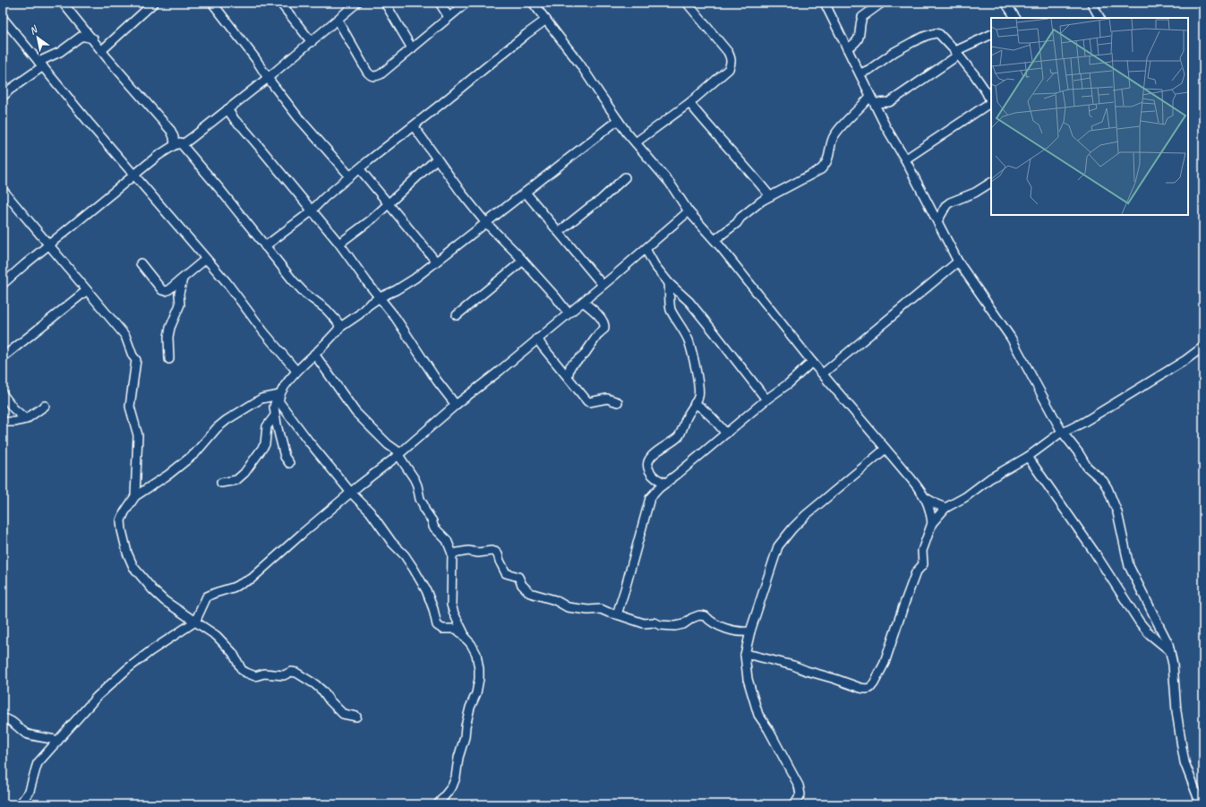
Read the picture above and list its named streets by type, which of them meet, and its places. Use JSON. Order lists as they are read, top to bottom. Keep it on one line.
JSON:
{"north":"top left"}
